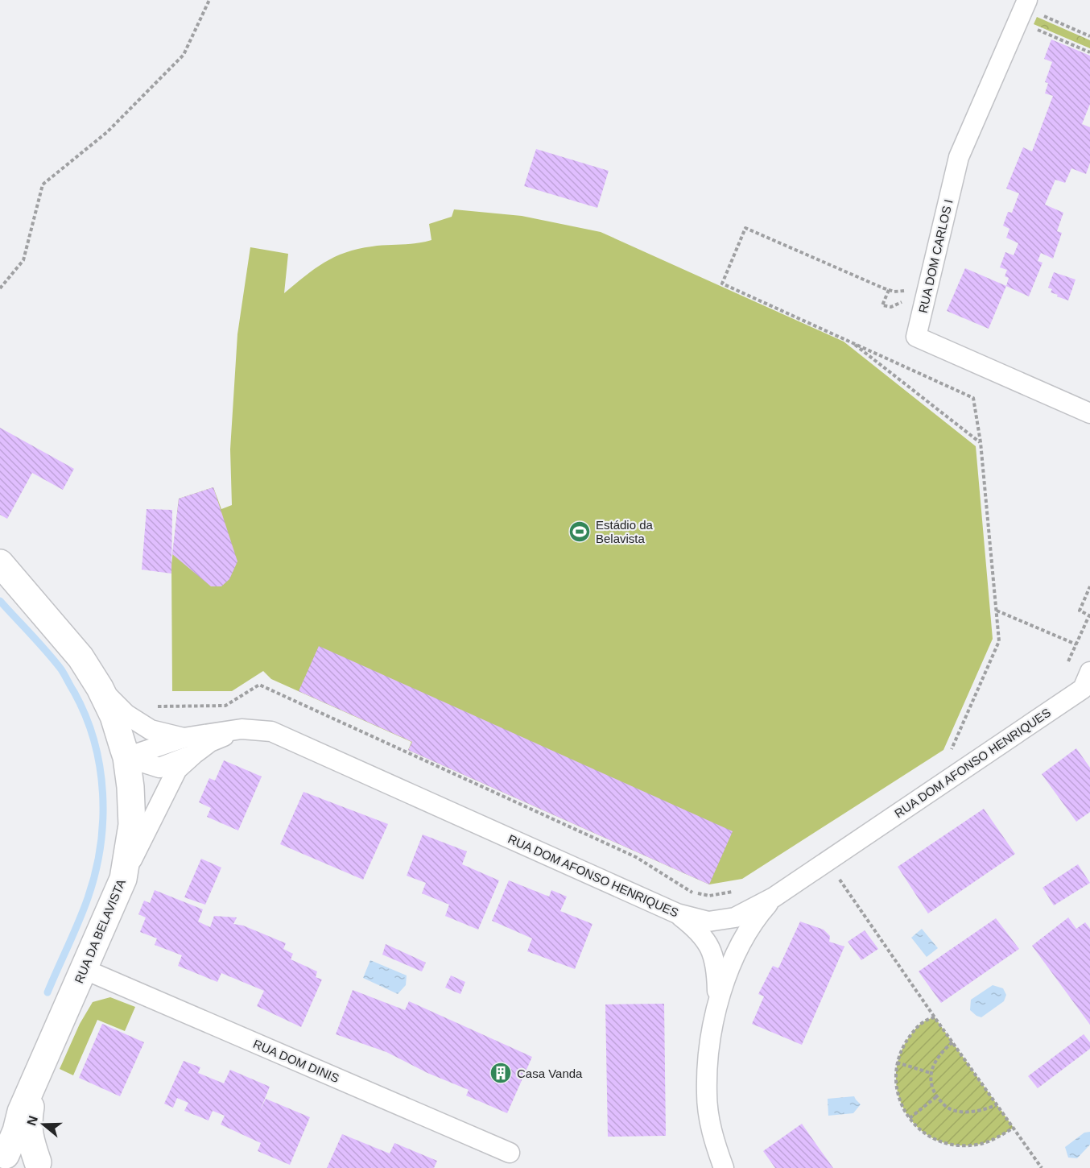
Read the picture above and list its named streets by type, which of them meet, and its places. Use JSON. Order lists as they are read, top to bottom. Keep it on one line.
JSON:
{"streets":{"street":["RUA DOM CARLOS I","RUA DOM AFONSO HENRIQUES","RUA DA BELAVISTA","RUA DOM DINIS"]},"crossings":[["RUA DA BELAVISTA","RUA DOM DINIS"]],"places":{"sports":["Estádio da Belavista"],"building":["Casa Vanda"]},"north":"left"}
